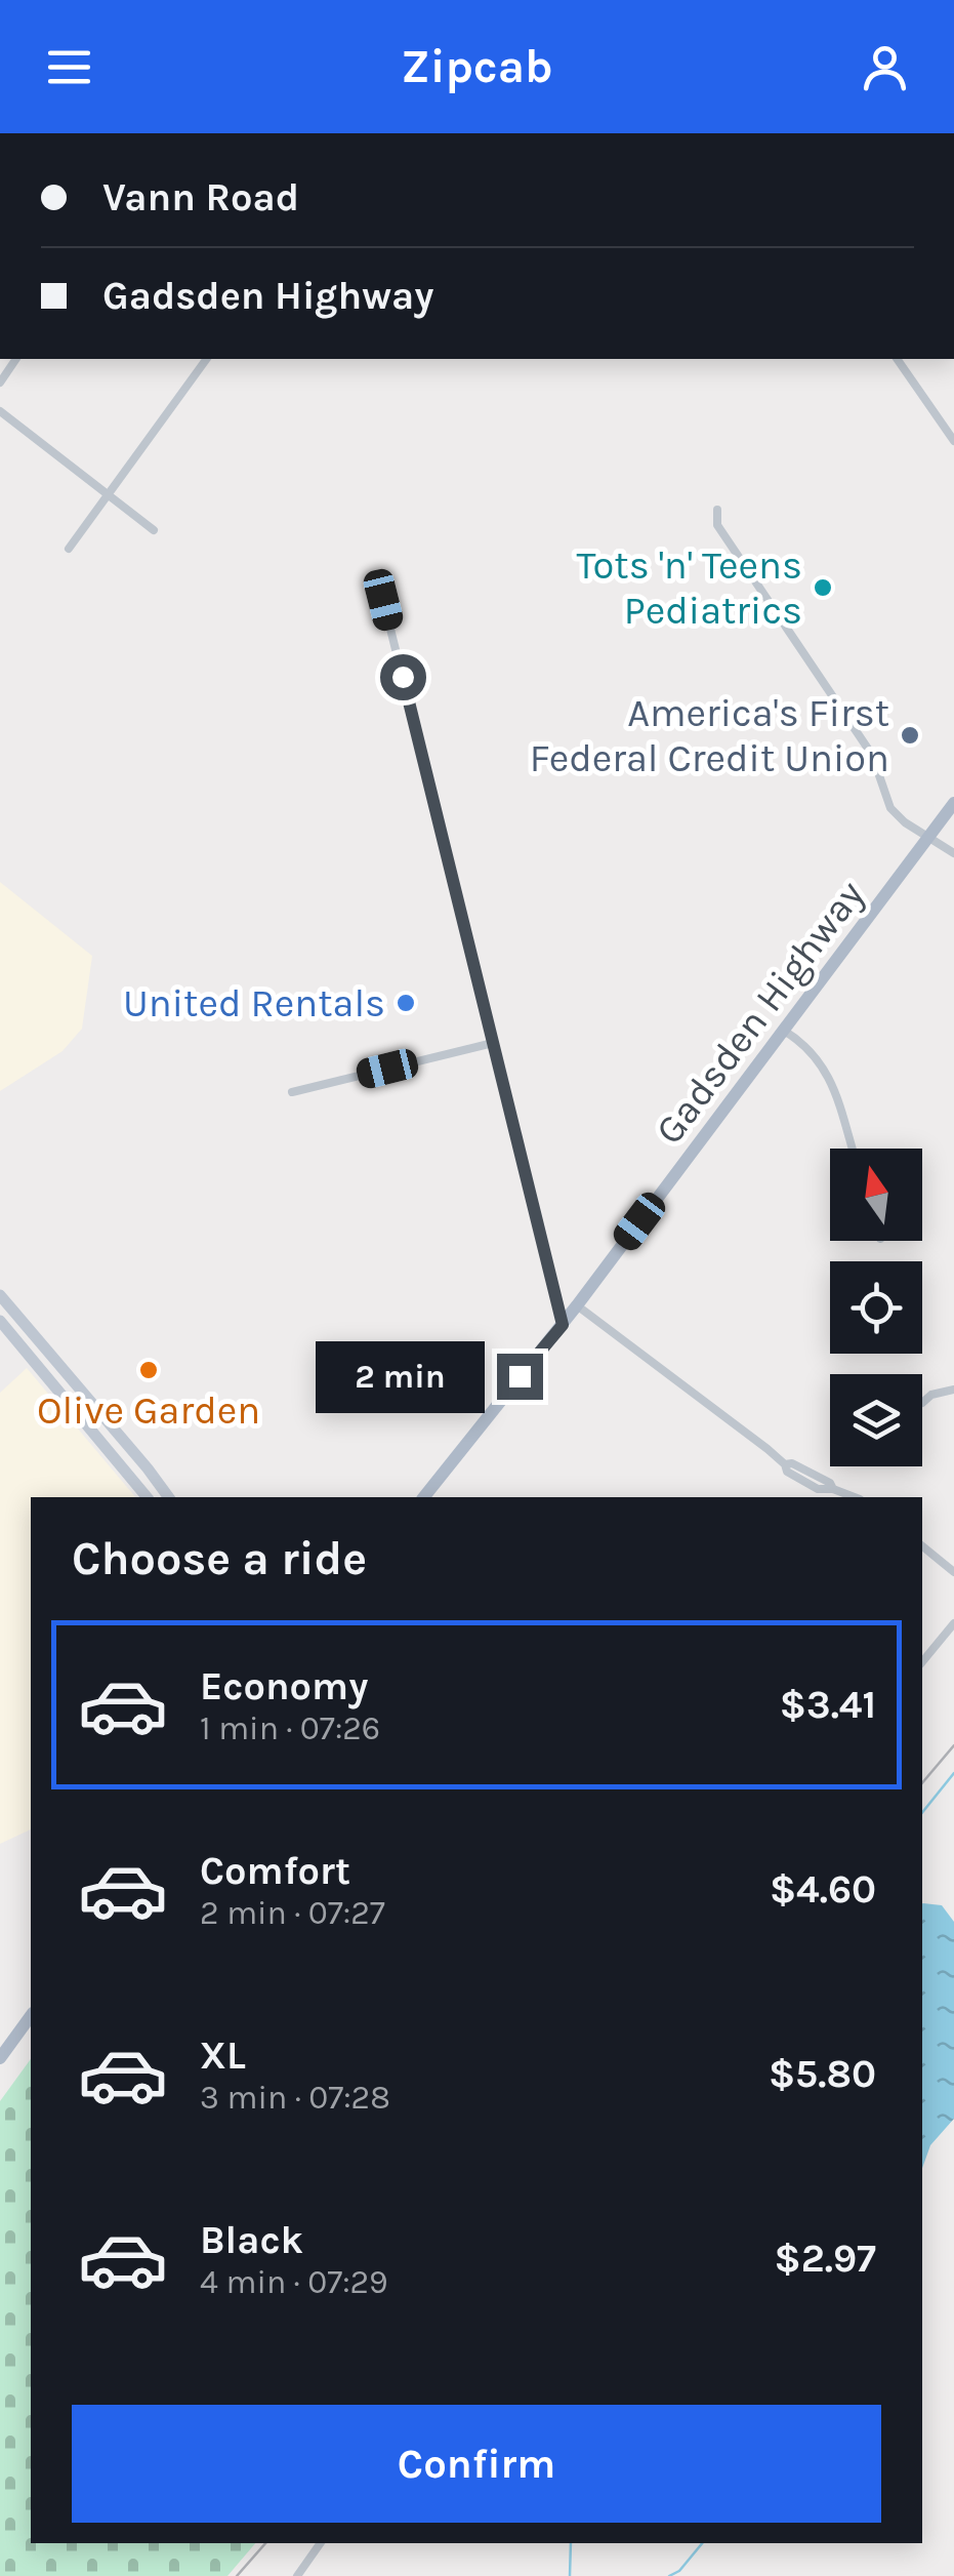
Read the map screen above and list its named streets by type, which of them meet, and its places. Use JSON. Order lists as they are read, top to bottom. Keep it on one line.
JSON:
{"streets":{"main road":["Gadsden Highway"]},"places":["Tots 'n' Teens Pediatrics","America's First Federal Credit Union","United Rentals","Olive Garden"],"north":"top","page":{"header":"Zipcab","banner":["Vann Road","Gadsden Highway"],"bubble":"2 min","heading":"Choose a ride","list":[{"name":"Economy","note":"1 min · 07:26","value":"$3.41"},{"name":"Comfort","note":"2 min · 07:27","value":"$4.60"},{"name":"XL","note":"3 min · 07:28","value":"$5.80"},{"name":"Black","note":"4 min · 07:29","value":"$2.97"}],"buttons":"Confirm"}}
